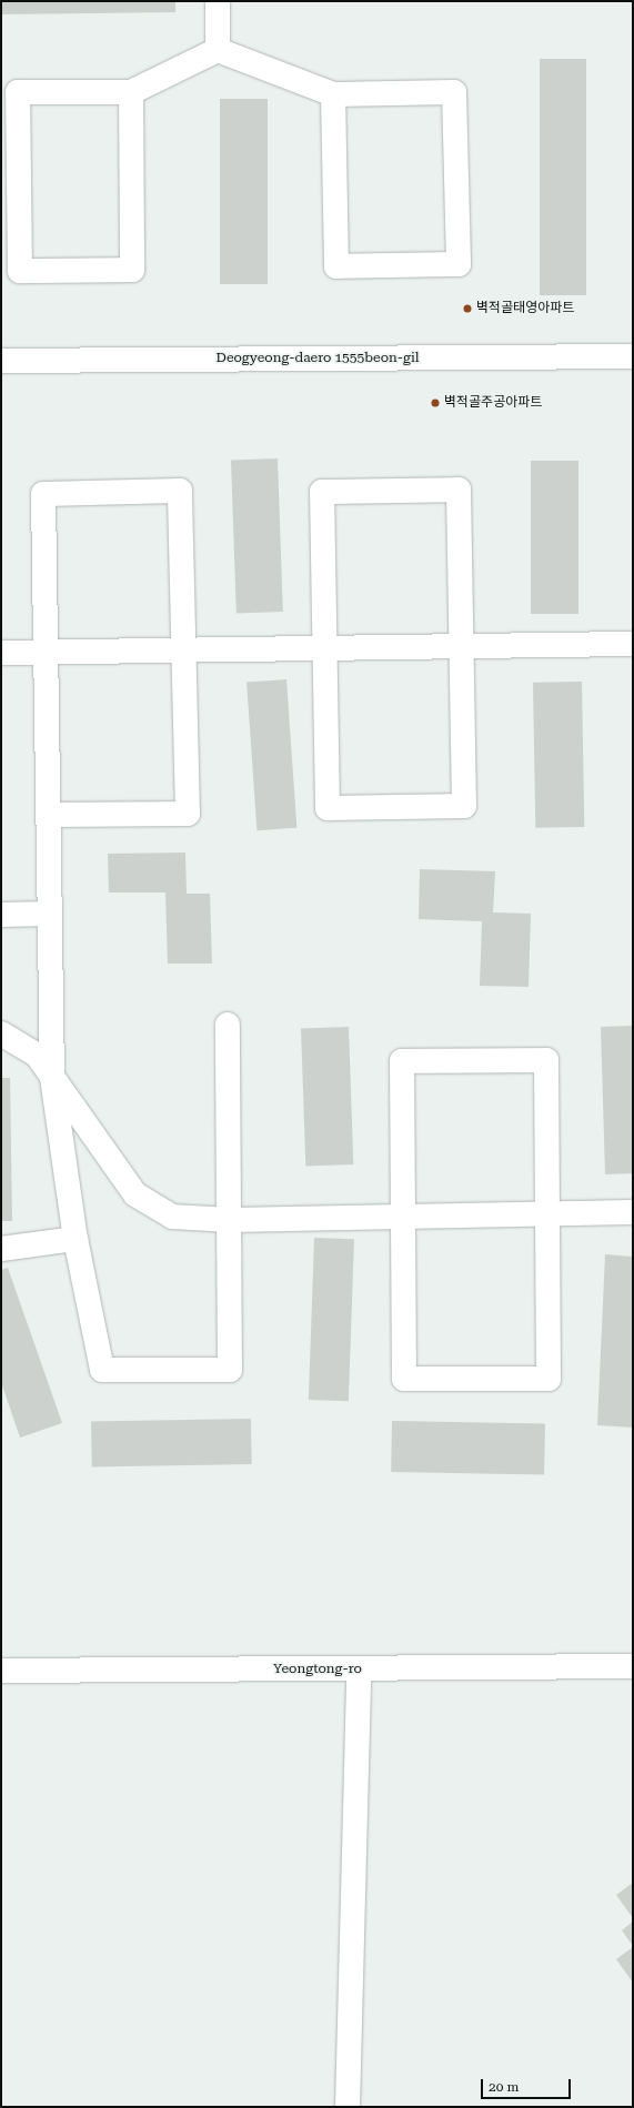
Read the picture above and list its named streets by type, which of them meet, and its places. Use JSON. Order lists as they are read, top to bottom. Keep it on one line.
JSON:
{"streets":{"street":["Deogyeong-daero 1555beon-gil","Yeongtong-ro"]},"places":["벽적골태영아파트","벽적골주공아파트"],"scale_bar":"20 m"}
